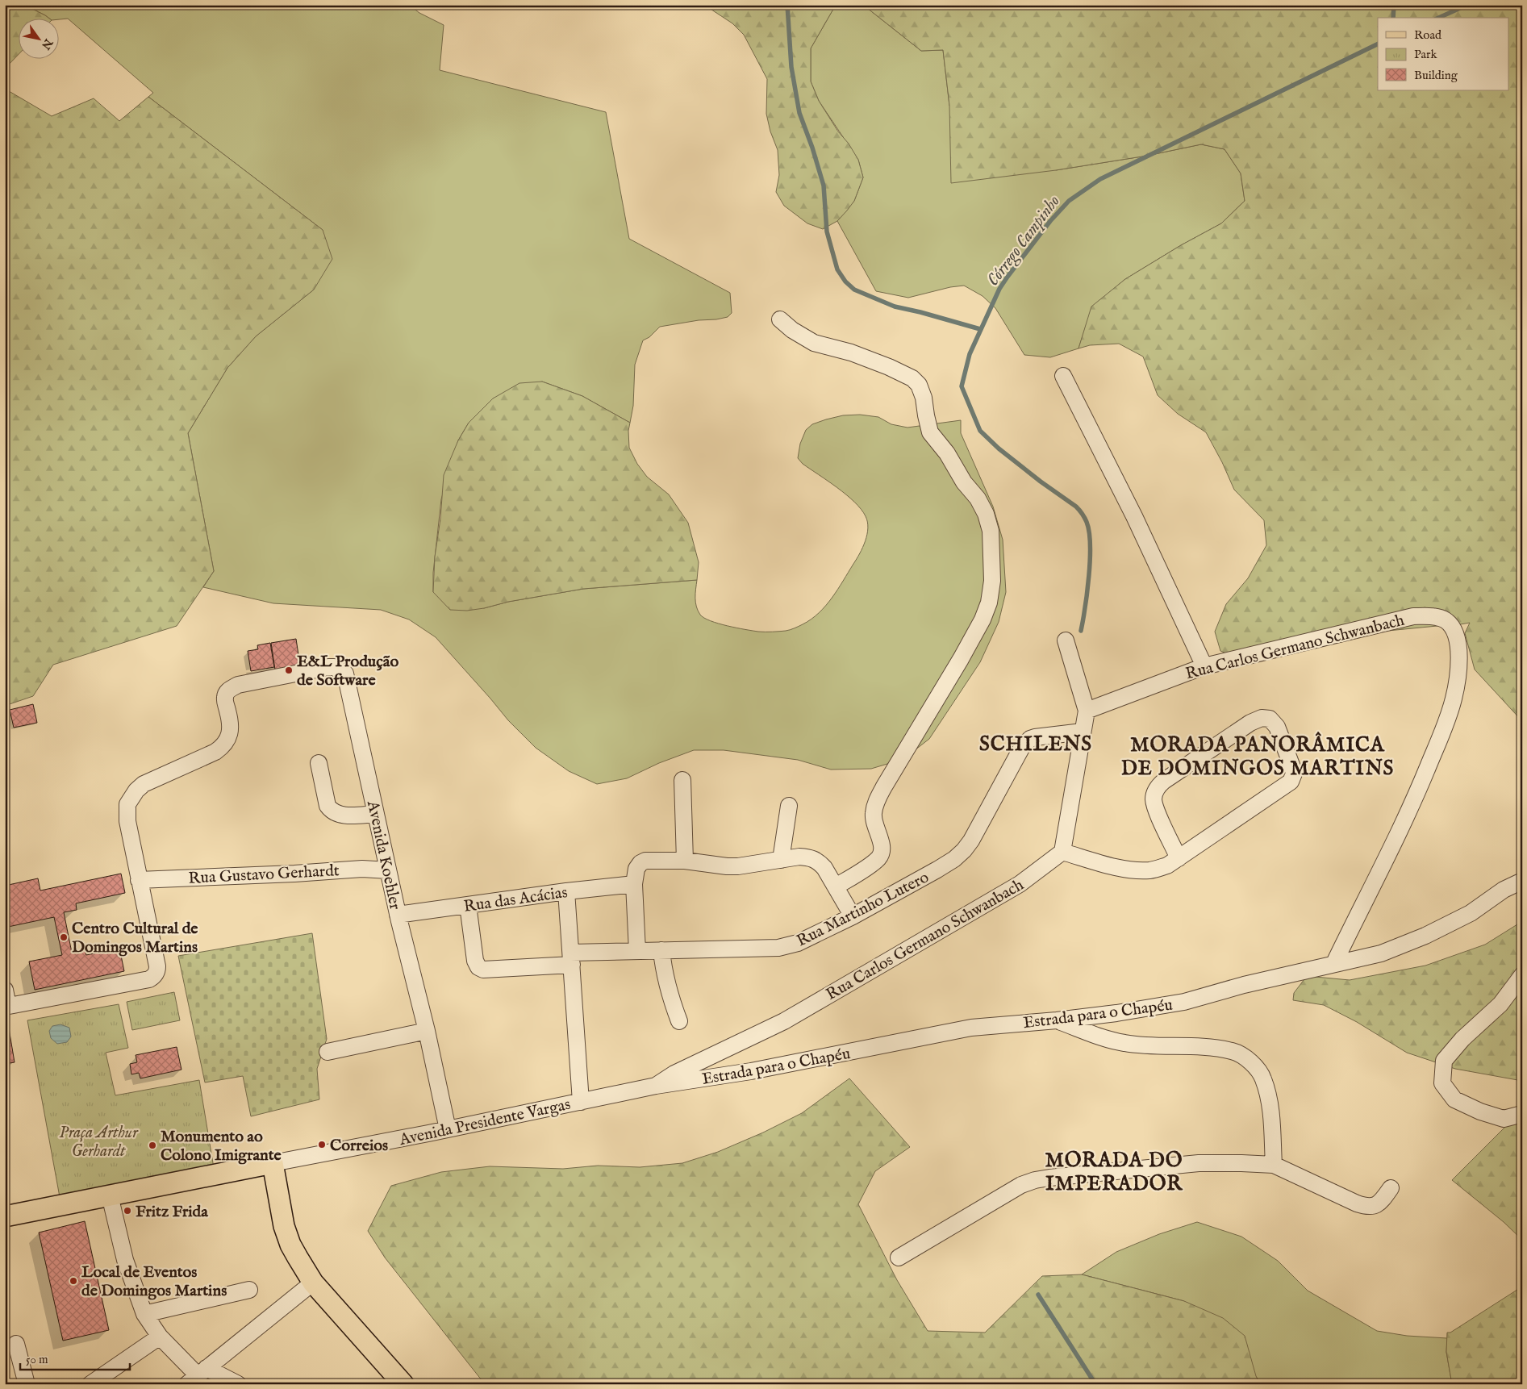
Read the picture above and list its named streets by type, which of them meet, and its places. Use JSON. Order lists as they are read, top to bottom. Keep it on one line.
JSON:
{"streets":{"main road":["Avenida Presidente Vargas"],"street":["Rua Carlos Germano Schwanbach","Avenida Koehler","Rua Gustavo Gerhardt","Rua das Acácias","Rua Martinho Lutero","Estrada para o Chapéu"]},"crossings":[["Rua Carlos Germano Schwanbach","Estrada para o Chapéu"],["Rua Carlos Germano Schwanbach","Avenida Presidente Vargas"],["Avenida Koehler","Rua Gustavo Gerhardt"],["Avenida Koehler","Rua das Acácias"],["Avenida Koehler","Avenida Presidente Vargas"],["Rua das Acácias","Rua Martinho Lutero"],["Estrada para o Chapéu","Avenida Presidente Vargas"]],"districts":["SCHILENS","MORADA PANORÂMICA DE DOMINGOS MARTINS","MORADA DO IMPERADOR"],"water":["Córrego Campinho"],"parks":["Praça Arthur Gerhardt"],"places":["E&L Produção de Software","Centro Cultural de Domingos Martins","Correios","Monumento ao Colono Imigrante","Fritz Frida","Local de Eventos de Domingos Martins"],"legend":["Road","Park","Building"],"scale_bar":"50 m","north":"bottom right"}
